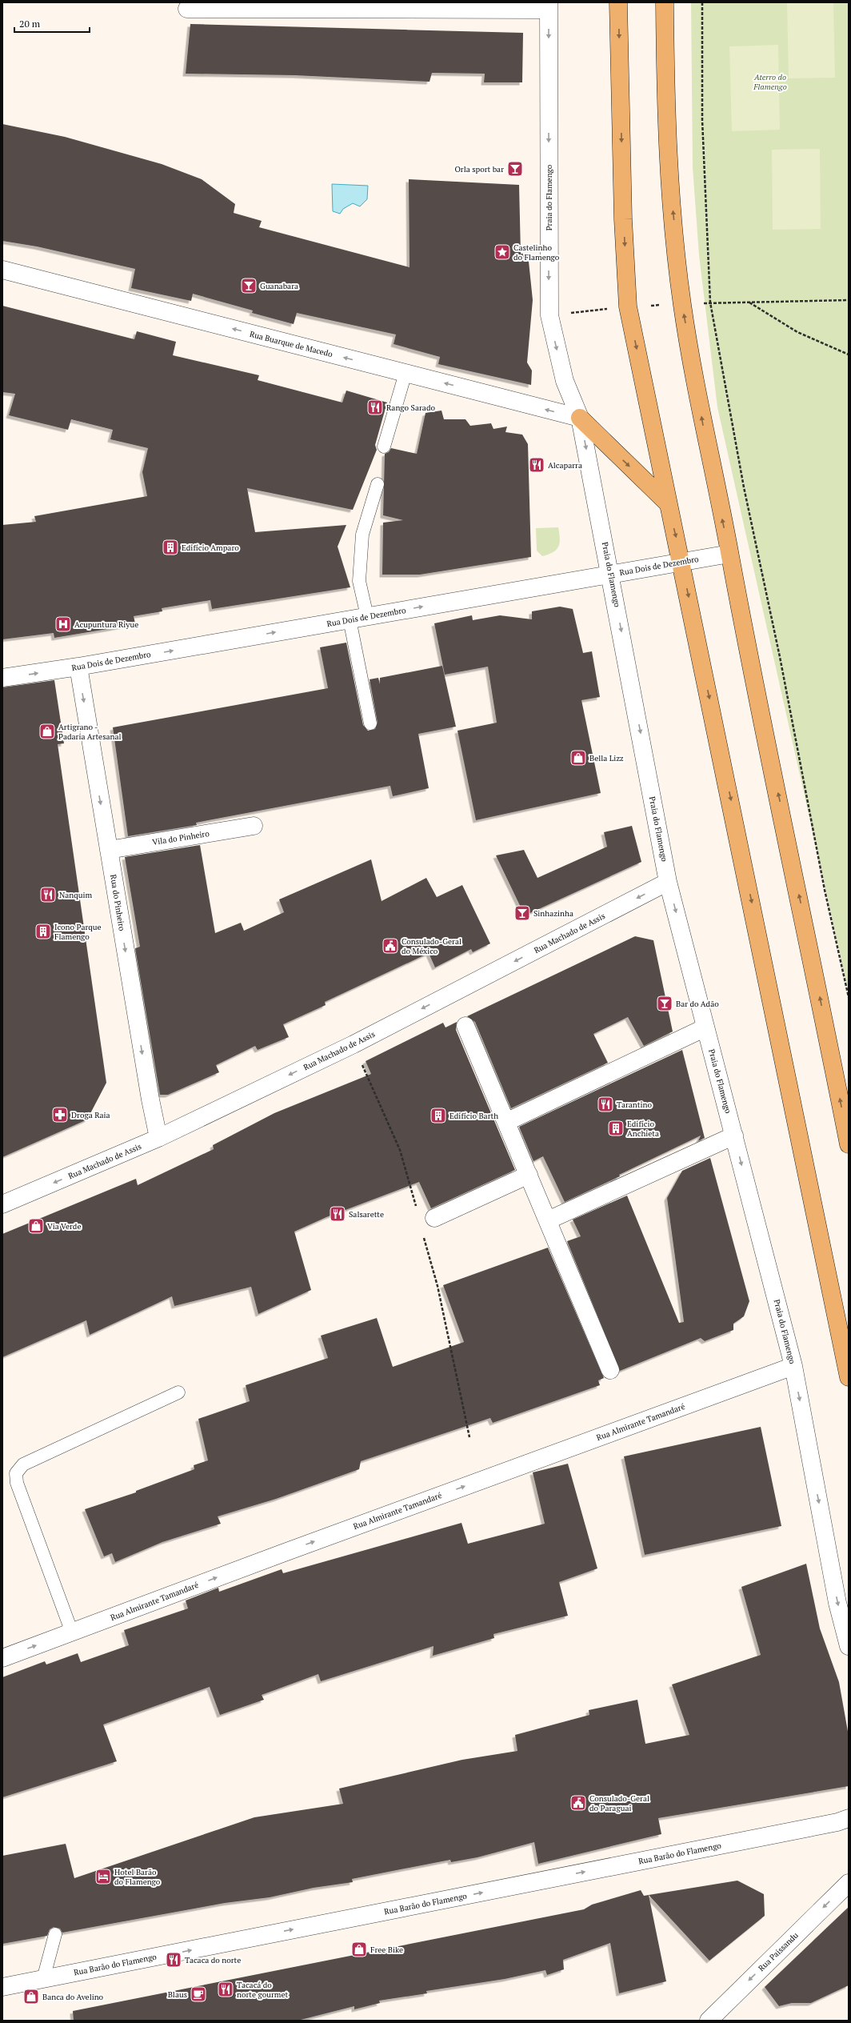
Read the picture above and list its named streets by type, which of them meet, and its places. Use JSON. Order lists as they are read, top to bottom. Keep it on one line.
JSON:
{"streets":{"street":["Praia do Flamengo","Rua Buarque de Macedo","Rua Dois de Dezembro","Vila do Pinheiro","Rua do Pinheiro","Rua Machado de Assis","Rua Almirante Tamandaré","Rua Barão do Flamengo","Rua Paissandu"]},"crossings":[["Praia do Flamengo","Rua Buarque de Macedo"],["Praia do Flamengo","Rua Dois de Dezembro"],["Praia do Flamengo","Rua Machado de Assis"],["Praia do Flamengo","Rua Almirante Tamandaré"],["Rua Dois de Dezembro","Rua do Pinheiro"],["Vila do Pinheiro","Rua do Pinheiro"],["Rua do Pinheiro","Rua Machado de Assis"]],"one_way":["Praia do Flamengo","Rua Buarque de Macedo","Rua Dois de Dezembro","Rua do Pinheiro","Rua Machado de Assis","Rua Almirante Tamandaré","Rua Barão do Flamengo","Rua Paissandu"],"parks":["Aterro do Flamengo"],"places":{"bar":["Orla sport bar","Guanabara","Sinhazinha","Bar do Adão"],"place":["Castelinho do Flamengo"],"restaurant":["Rango Sarado","Alcaparra","Nanquim","Tarantino","Salsarette","Tacaca do norte","Tacacá do norte gourmet"],"building":["Edifício Amparo","Icono Parque Flamengo","Edifício Barth","Edifício Anchieta"],"hospital":["Acupuntura Riyue"],"shop":["Artigrano - Padaria Artesanal","Bella Lizz","Via Verde","Free Bike","Banca do Avelino"],"public building":["Consulado-Geral do México","Consulado-Geral do Paraguai"],"pharmacy":["Droga Raia"],"hotel":["Hotel Barão do Flamengo"],"cafe":["Blaus"]},"scale_bar":"20 m"}
